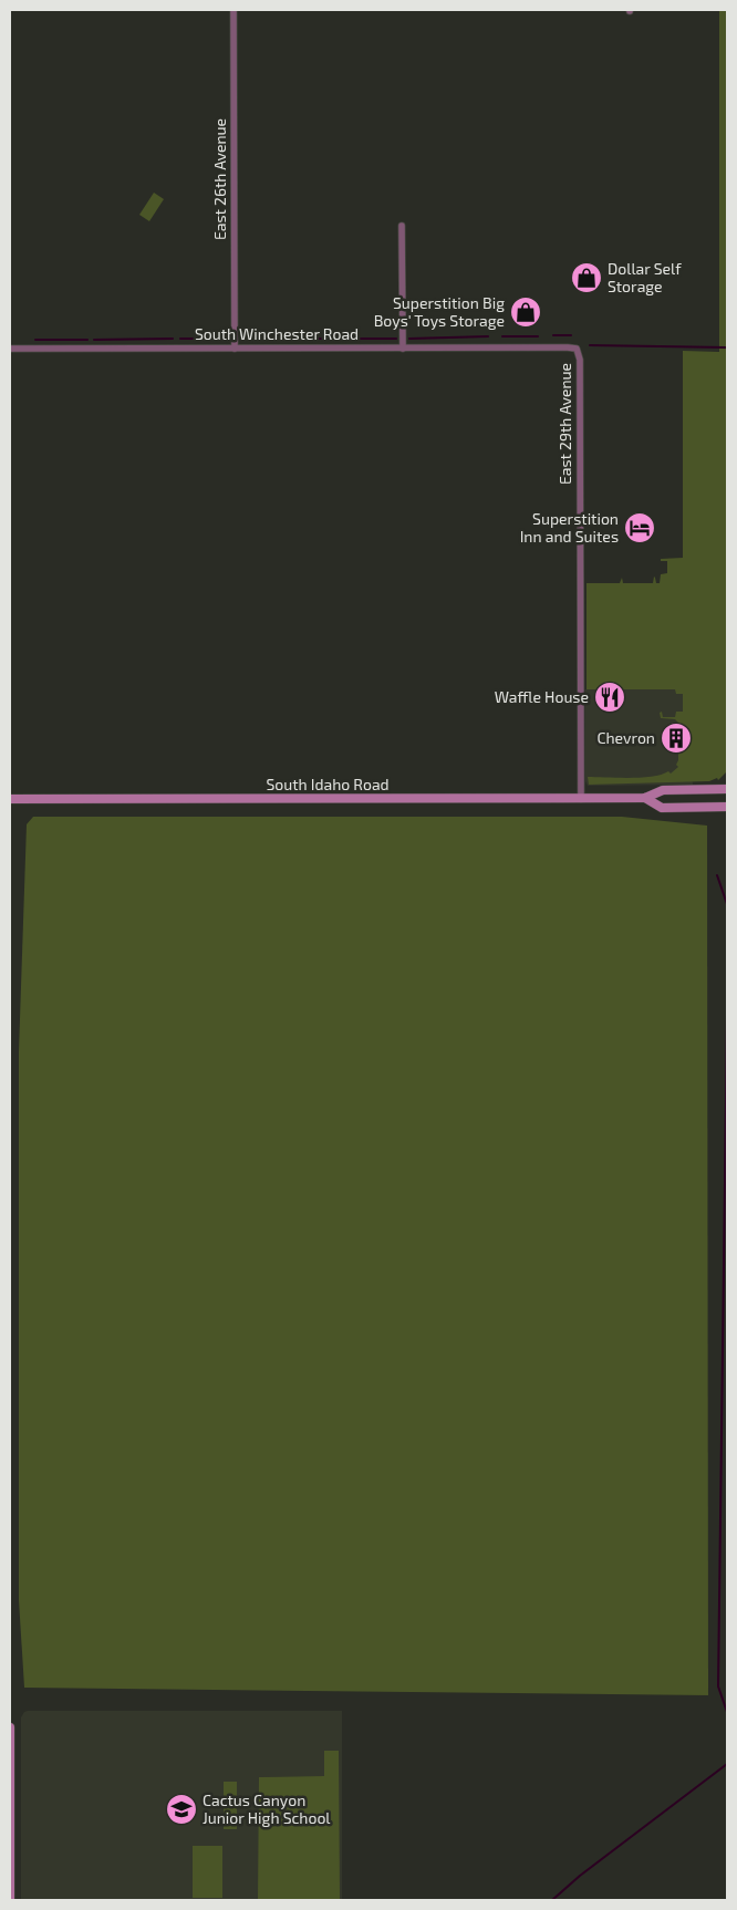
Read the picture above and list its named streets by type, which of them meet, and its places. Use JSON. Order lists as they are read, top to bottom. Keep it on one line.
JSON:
{"streets":{"main road":["South Idaho Road"],"street":["East 26th Avenue","South Winchester Road","East 29th Avenue"]},"crossings":[["East 26th Avenue","South Winchester Road"],["South Winchester Road","East 29th Avenue"],["East 29th Avenue","South Idaho Road"]],"places":{"shop":["Dollar Self Storage","Superstition Big Boys' Toys Storage"],"hotel":["Superstition Inn and Suites"],"restaurant":["Waffle House"],"building":["Chevron"],"school or university":["Cactus Canyon Junior High School"]}}
